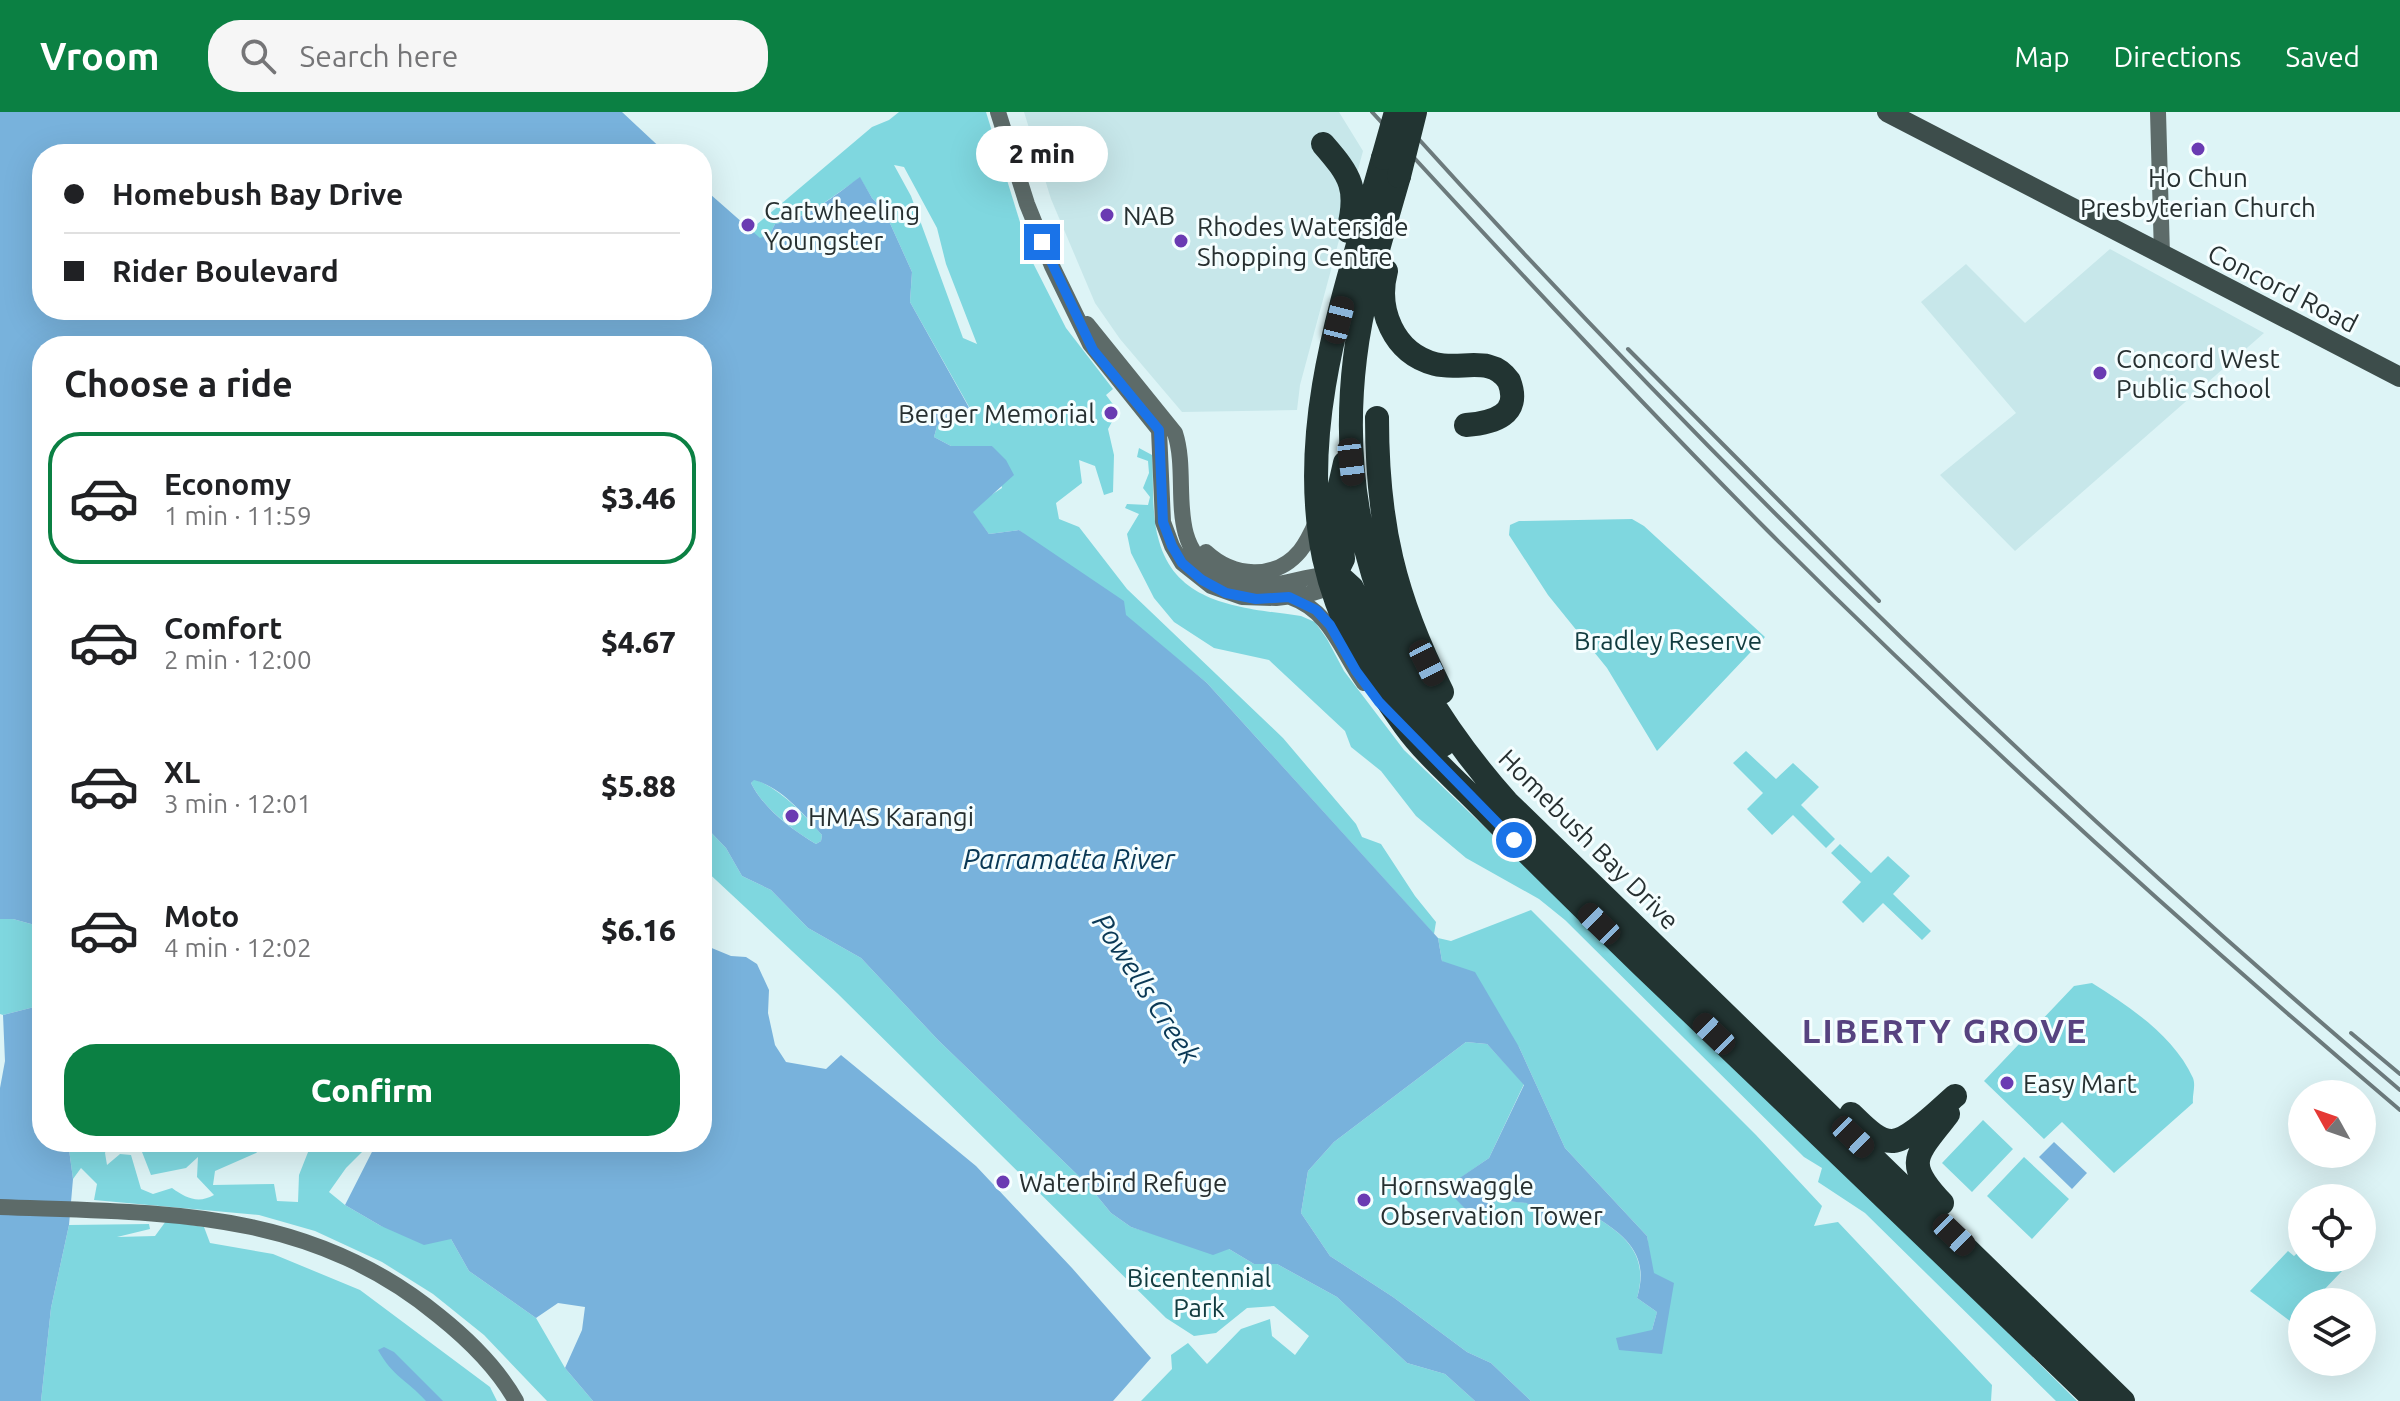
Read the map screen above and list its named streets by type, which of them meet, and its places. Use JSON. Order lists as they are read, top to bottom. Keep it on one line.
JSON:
{"streets":{"highway":["Homebush Bay Drive"],"main road":["Concord Road"]},"districts":["LIBERTY GROVE"],"water":["Parramatta River","Powells Creek"],"parks":["Bradley Reserve","Bicentennial Park"],"places":["Ho Chun Presbyterian Church","NAB","Cartwheeling Youngster","Rhodes Waterside Shopping Centre","Concord West Public School","Berger Memorial","HMAS Karangi","Easy Mart","Waterbird Refuge","Hornswaggle Observation Tower"],"north":"top left","page":{"header":"Vroom","search":"Search here","nav":["Map","Directions","Saved"],"bubble":"2 min","banner":["Homebush Bay Drive","Rider Boulevard"],"heading":"Choose a ride","list":[{"name":"Economy","note":"1 min · 11:59","value":"$3.46"},{"name":"Comfort","note":"2 min · 12:00","value":"$4.67"},{"name":"XL","note":"3 min · 12:01","value":"$5.88"},{"name":"Moto","note":"4 min · 12:02","value":"$6.16"}],"buttons":"Confirm"}}
